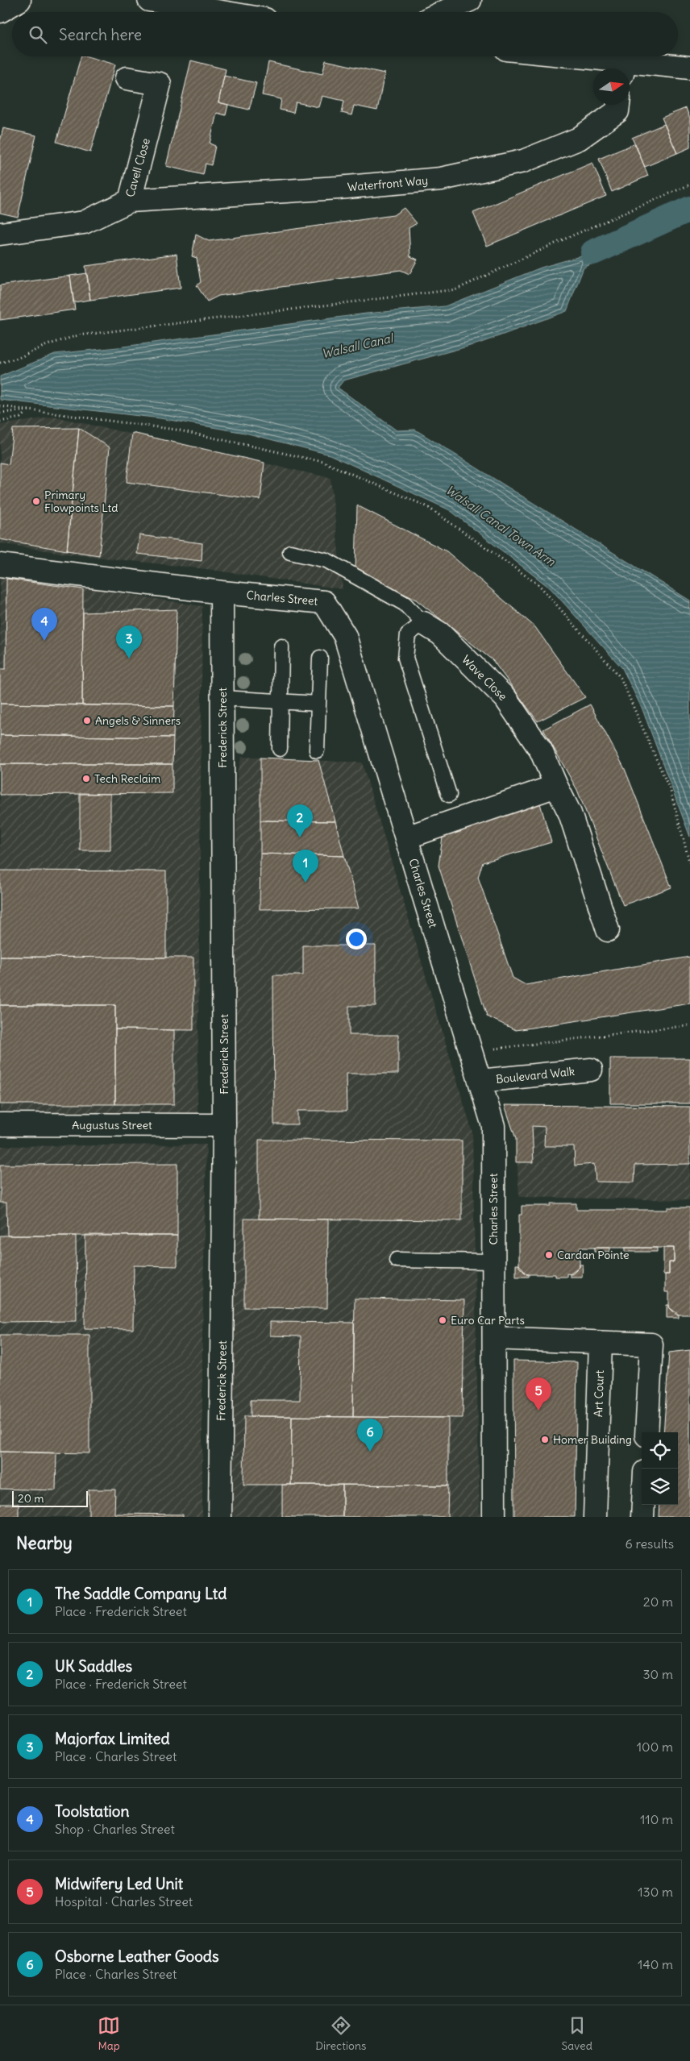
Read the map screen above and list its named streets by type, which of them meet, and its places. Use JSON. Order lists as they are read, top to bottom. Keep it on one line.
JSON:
{"streets":{"main road":["Cavell Close","Waterfront Way","Charles Street","Wave Close","Frederick Street","Boulevard Walk","Augustus Street","Art Court"]},"crossings":[["Cavell Close","Waterfront Way"],["Charles Street","Frederick Street"],["Charles Street","Boulevard Walk"],["Frederick Street","Augustus Street"]],"water":["Walsall Canal","Walsall Canal Town Arm"],"places":["Primary Flowpoints Ltd","Angels & Sinners","Tech Reclaim","Cardan Pointe","Euro Car Parts","Homer Building"],"scale_bar":"20 m","north":"right","page":{"search":"Search here","pins":["4","3","2","1","5","6"],"scale":"20 m","heading":["Nearby","6 results"],"list":[{"mark":"1","name":"The Saddle Company Ltd","note":"Place · Frederick Street","value":"20 m"},{"mark":"2","name":"UK Saddles","note":"Place · Frederick Street","value":"30 m"},{"mark":"3","name":"Majorfax Limited","note":"Place · Charles Street","value":"100 m"},{"mark":"4","name":"Toolstation","note":"Shop · Charles Street","value":"110 m"},{"mark":"5","name":"Midwifery Led Unit","note":"Hospital · Charles Street","value":"130 m"},{"mark":"6","name":"Osborne Leather Goods","note":"Place · Charles Street","value":"140 m"}],"nav":["Map","Directions","Saved"]}}
